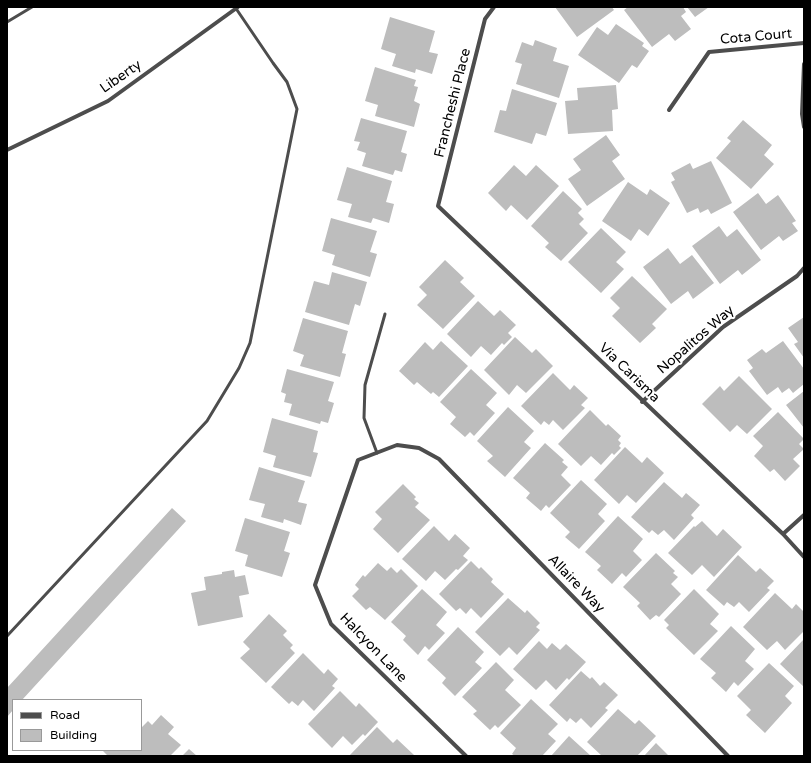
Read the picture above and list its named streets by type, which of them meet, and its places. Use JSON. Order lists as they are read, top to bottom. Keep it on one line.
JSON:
{"streets":{"street":["Cota Court","Liberty","Francheshi Place","Nopalitos Way","Via Carisma","Allaire Way","Halcyon Lane"]},"crossings":[["Francheshi Place","Via Carisma"],["Nopalitos Way","Via Carisma"],["Allaire Way","Halcyon Lane"]],"legend":["Road","Building"]}
